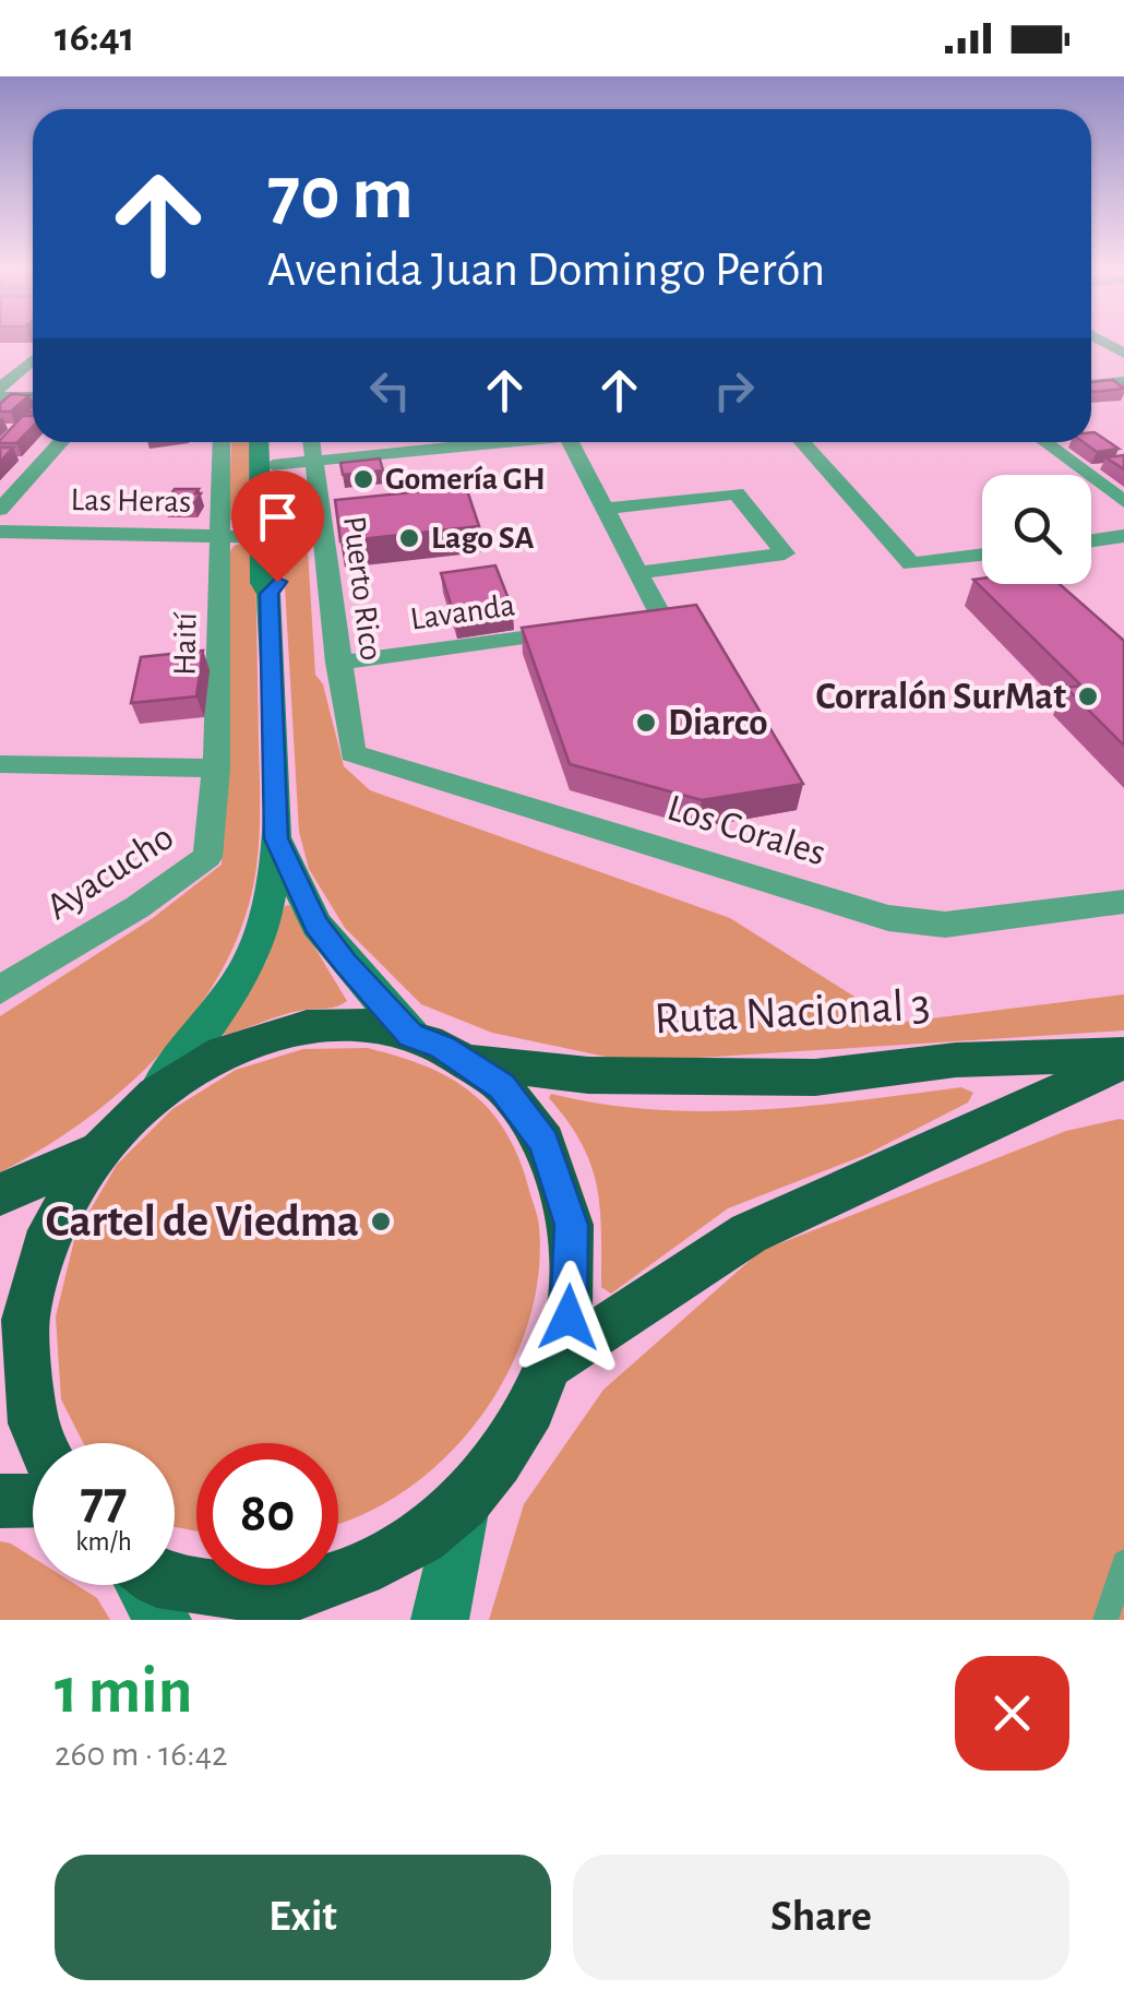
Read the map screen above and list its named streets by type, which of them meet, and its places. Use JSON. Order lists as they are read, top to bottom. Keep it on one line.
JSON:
{"streets":{"highway":["Ruta Nacional 3"],"street":["Las Heras","Puerto Rico","Lavanda","Haití","Los Corales","Ayacucho"]},"crossings":[["Las Heras","Haití"],["Puerto Rico","Lavanda"],["Puerto Rico","Los Corales"],["Haití","Ayacucho"]],"places":["Gomería GH","Lago SA","Corralón SurMat","Diarco","Cartel de Viedma"],"page":{"status":"16:41","turn":["70 m","Avenida Juan Domingo Perón"],"speed":"77 km/h","limit":"80","heading":["1 min","260 m · 16:42"],"buttons":["Exit","Share"]}}
